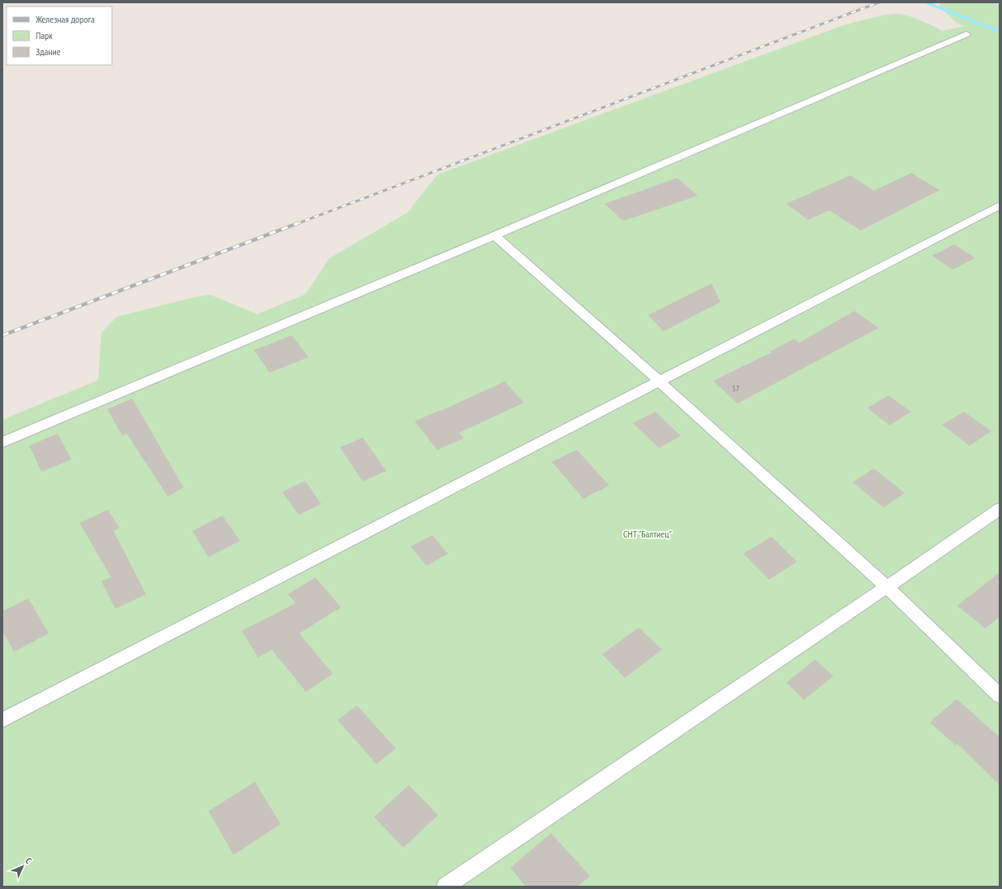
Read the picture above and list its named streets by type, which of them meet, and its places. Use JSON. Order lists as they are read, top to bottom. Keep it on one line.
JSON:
{"parks":["СНТ \"Балтиец\""],"house_numbers":["57"],"legend":["Железная дорога","Парк","Здание"],"north":"top right"}
